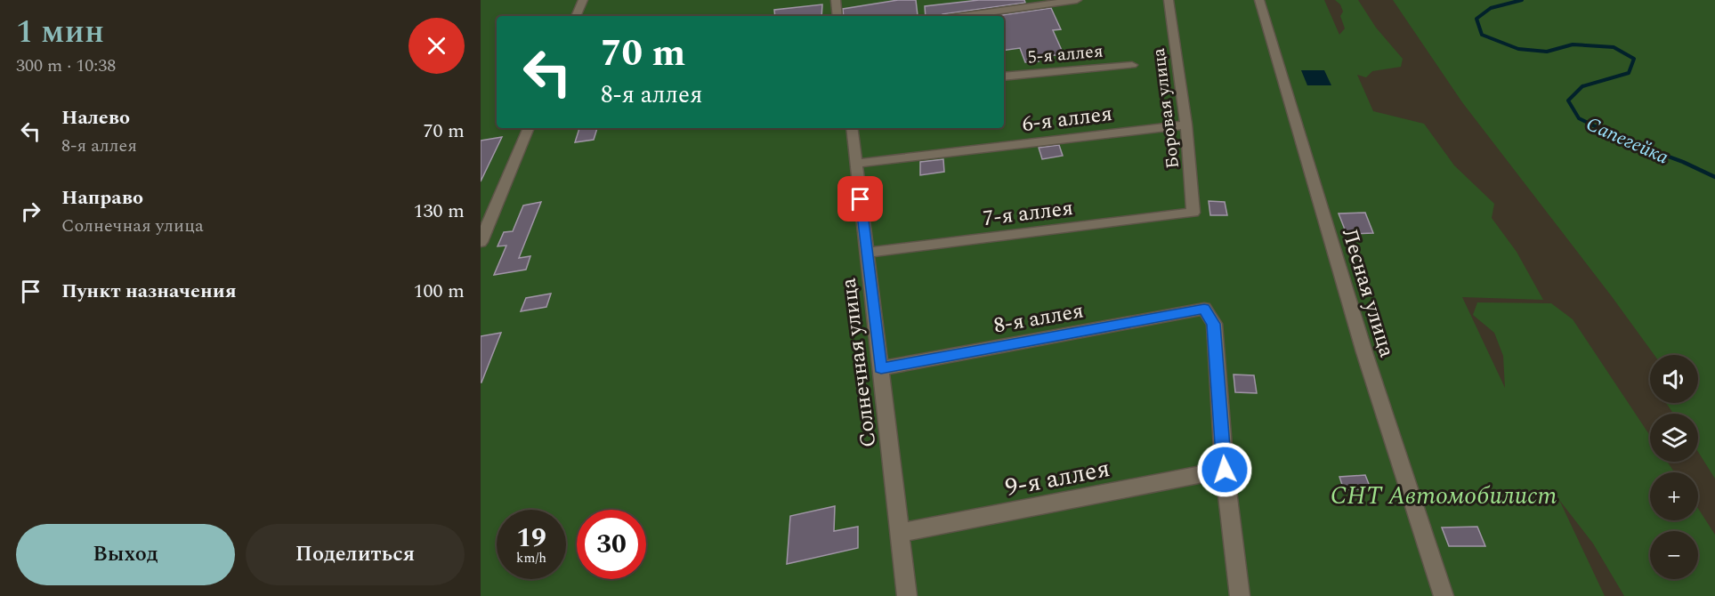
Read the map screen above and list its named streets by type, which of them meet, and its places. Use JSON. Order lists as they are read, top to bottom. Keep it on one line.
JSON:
{"streets":{"street":["5-я аллея","Боровая улица","6-я аллея","7-я аллея","Лесная улица","8-я аллея","Солнечная улица","9-я аллея"]},"crossings":[["Боровая улица","6-я аллея"],["Боровая улица","7-я аллея"],["6-я аллея","Солнечная улица"],["7-я аллея","Солнечная улица"],["8-я аллея","Солнечная улица"],["8-я аллея","9-я аллея"],["Солнечная улица","9-я аллея"]],"water":["Сапегейка"],"parks":["СНТ Автомобилист"],"page":{"heading":["1 мин","300 m · 10:38"],"turn":["70 m","8-я аллея"],"list":[{"name":"Налево","note":"8-я аллея","value":"70 m"},{"name":"Направо","note":"Солнечная улица","value":"130 m"},{"name":"Пункт назначения","value":"100 m"}],"map_buttons":["+","−"],"speed":"19 km/h","limit":"30","buttons":["Выход","Поделиться"]}}
